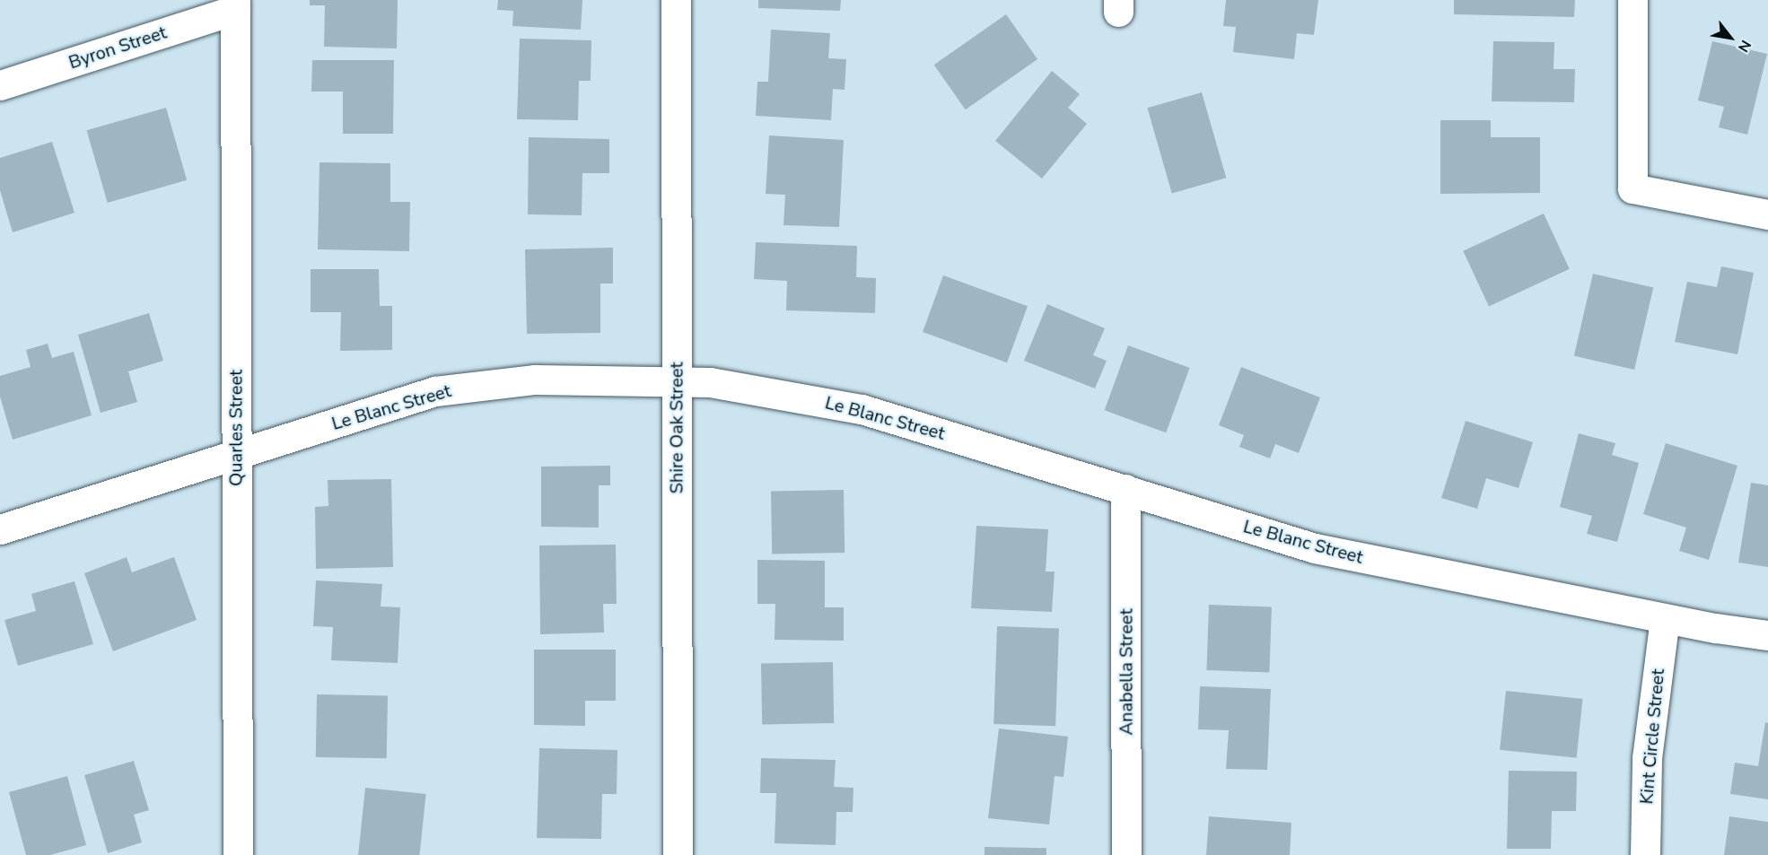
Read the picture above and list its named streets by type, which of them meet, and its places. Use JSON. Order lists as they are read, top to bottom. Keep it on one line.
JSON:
{"streets":{"street":["Byron Street","Le Blanc Street","Quarles Street","Shire Oak Street","Anabella Street","Kint Circle Street"]},"crossings":[["Byron Street","Quarles Street"],["Le Blanc Street","Quarles Street"],["Le Blanc Street","Shire Oak Street"],["Le Blanc Street","Anabella Street"],["Le Blanc Street","Kint Circle Street"]],"north":"bottom right"}
